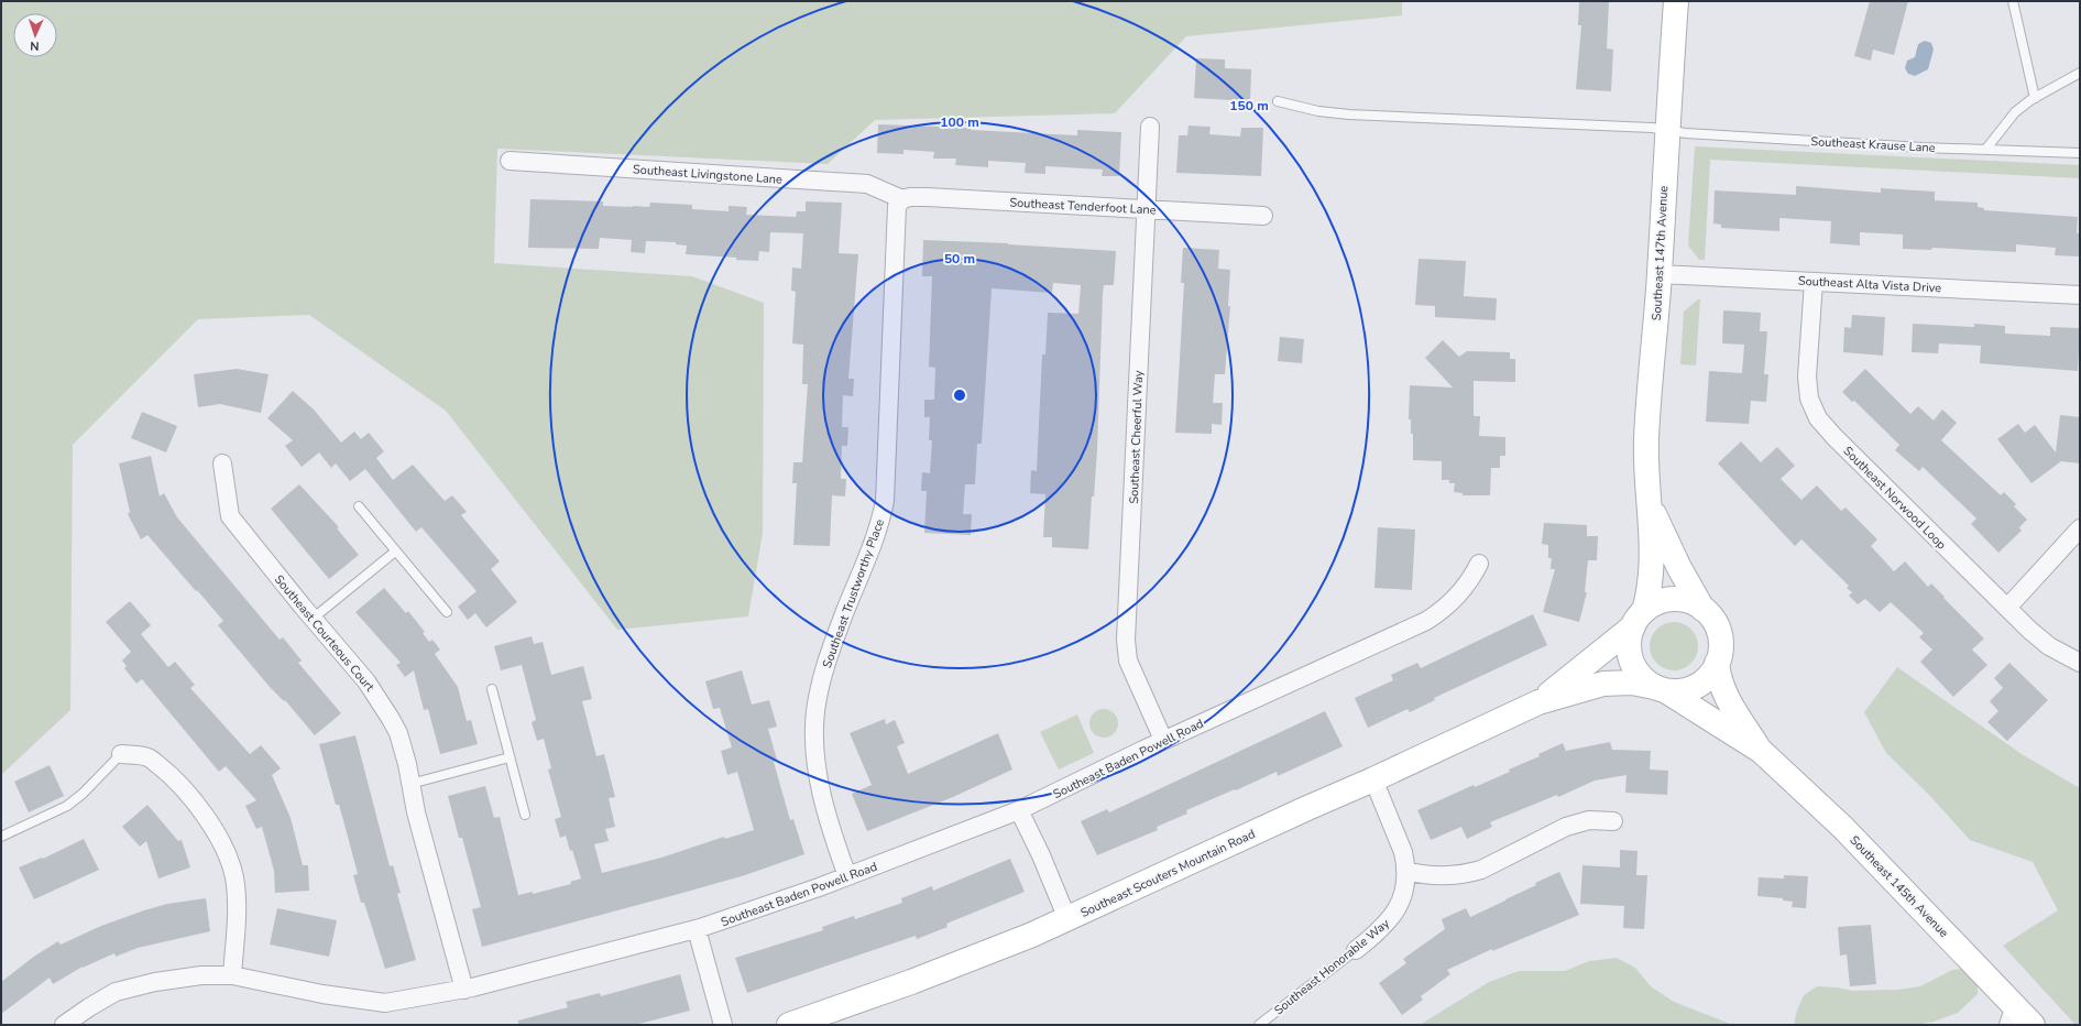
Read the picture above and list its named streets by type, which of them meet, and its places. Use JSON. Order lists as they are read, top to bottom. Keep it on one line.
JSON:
{"streets":{"main road":["Southeast 147th Avenue","Southeast Scouters Mountain Road","Southeast 145th Avenue"],"street":["Southeast Livingstone Lane","Southeast Tenderfoot Lane","Southeast Alta Vista Drive","Southeast Cheerful Way","Southeast Norwood Loop","Southeast Trustworthy Place","Southeast Courteous Court","Southeast Baden Powell Road","Southeast Honorable Way"],"lane":["Southeast Krause Lane"]},"crossings":[["Southeast Krause Lane","Southeast 147th Avenue"],["Southeast Livingstone Lane","Southeast Tenderfoot Lane"],["Southeast Livingstone Lane","Southeast Trustworthy Place"],["Southeast Tenderfoot Lane","Southeast Cheerful Way"],["Southeast Tenderfoot Lane","Southeast Trustworthy Place"],["Southeast 147th Avenue","Southeast Alta Vista Drive"],["Southeast 147th Avenue","Southeast Scouters Mountain Road"],["Southeast 147th Avenue","Southeast 145th Avenue"],["Southeast Alta Vista Drive","Southeast Norwood Loop"],["Southeast Cheerful Way","Southeast Baden Powell Road"],["Southeast Trustworthy Place","Southeast Baden Powell Road"],["Southeast Courteous Court","Southeast Baden Powell Road"],["Southeast Scouters Mountain Road","Southeast 145th Avenue"],["Southeast Scouters Mountain Road","Southeast Honorable Way"]],"north":"bottom","rings":["150 m","100 m","50 m"]}
